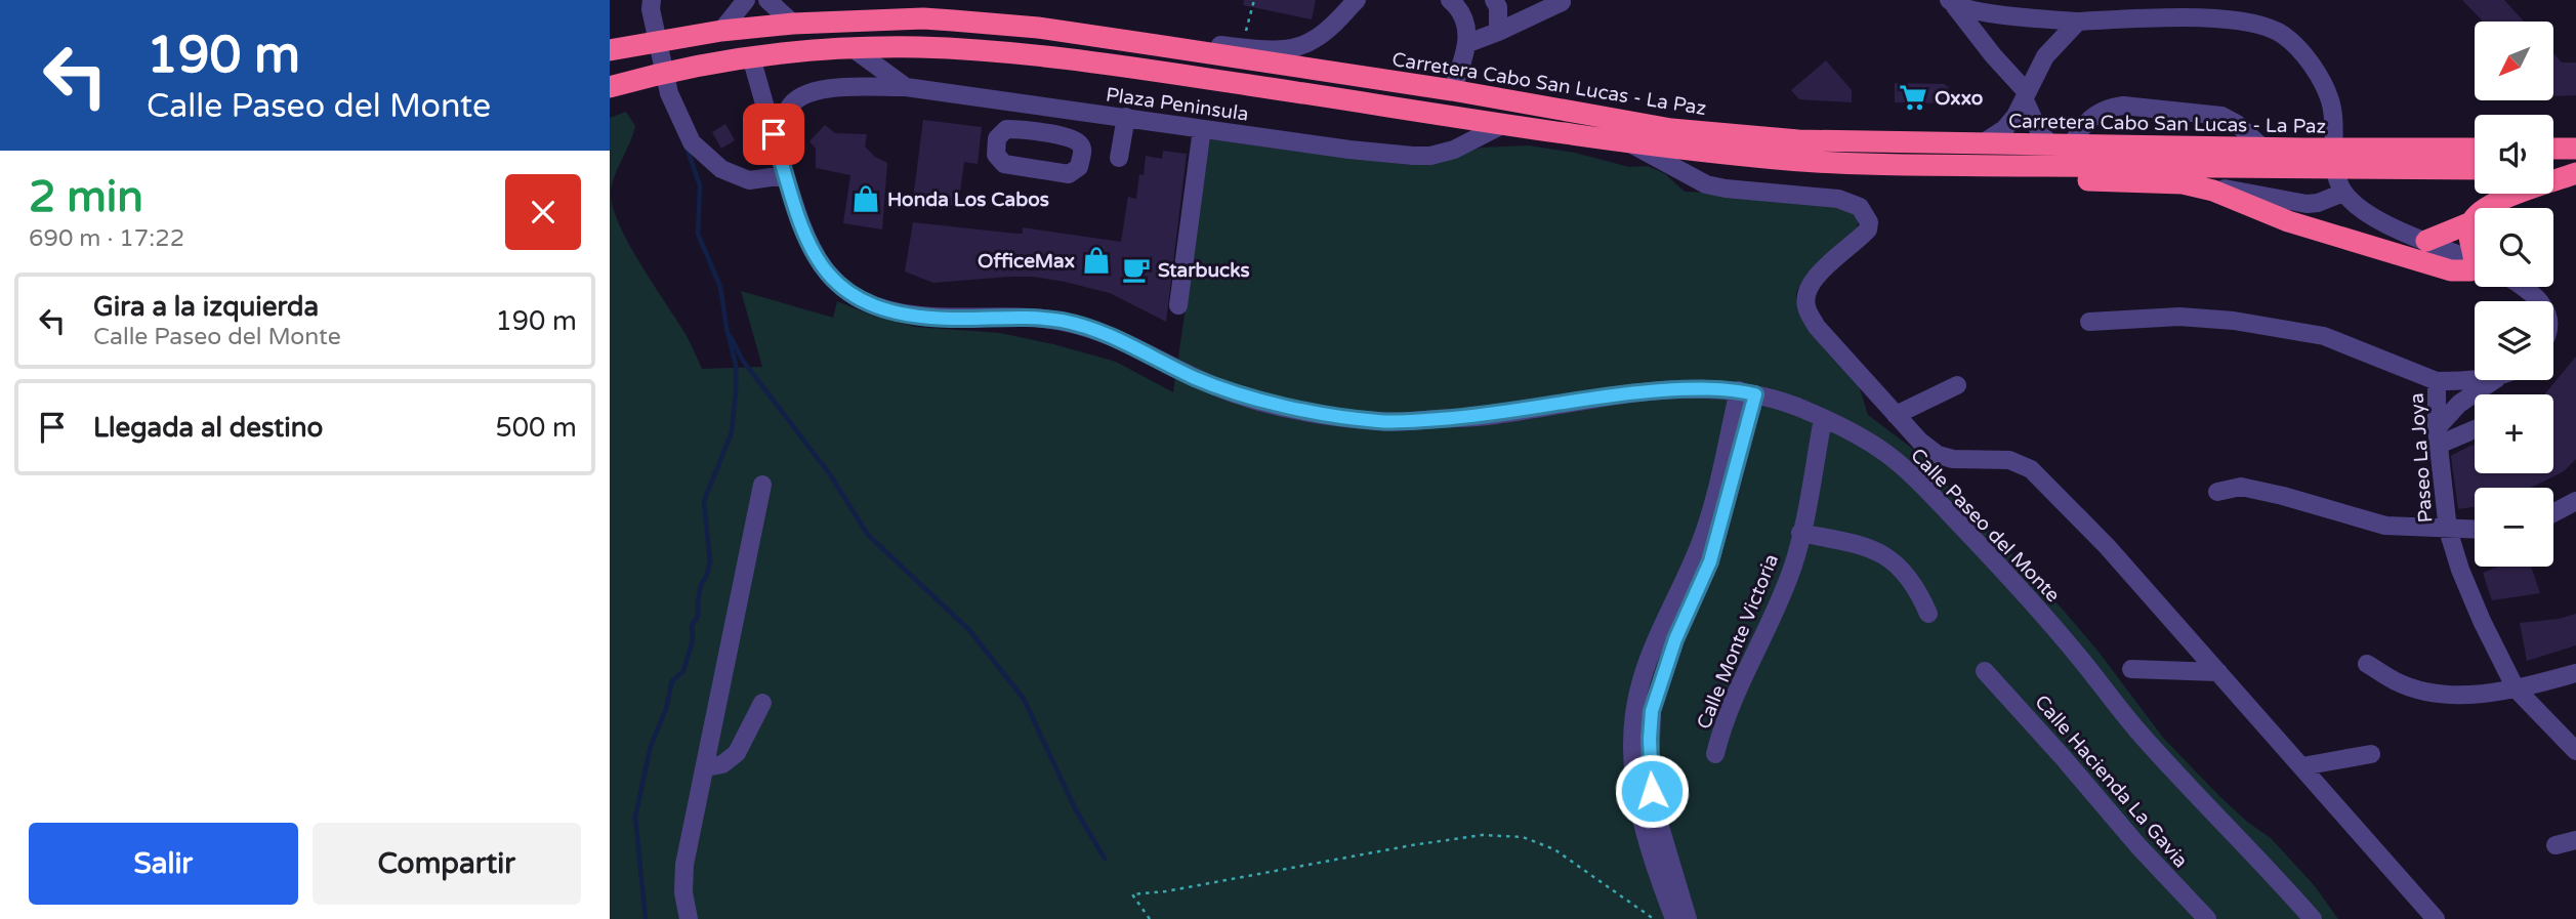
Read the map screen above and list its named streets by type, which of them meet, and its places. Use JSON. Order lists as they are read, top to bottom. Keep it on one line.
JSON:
{"streets":{"highway":["Carretera Cabo San Lucas - La Paz"],"street":["Plaza Peninsula","Paseo La Joya","Calle Paseo del Monte","Calle Monte Victoria","Calle Hacienda La Gavia"]},"crossings":[["Carretera Cabo San Lucas - La Paz","Plaza Peninsula"],["Carretera Cabo San Lucas - La Paz","Calle Paseo del Monte"],["Calle Paseo del Monte","Calle Monte Victoria"]],"places":{"supermarket":["Oxxo"],"shop":["Honda Los Cabos","OfficeMax"],"cafe":["Starbucks"]},"north":"bottom left","page":{"turn":["190 m","Calle Paseo del Monte"],"map_buttons":["+","−"],"heading":["2 min","690 m · 17:22"],"list":[{"name":"Gira a la izquierda","note":"Calle Paseo del Monte","value":"190 m"},{"name":"Llegada al destino","value":"500 m"}],"buttons":["Salir","Compartir"]}}
